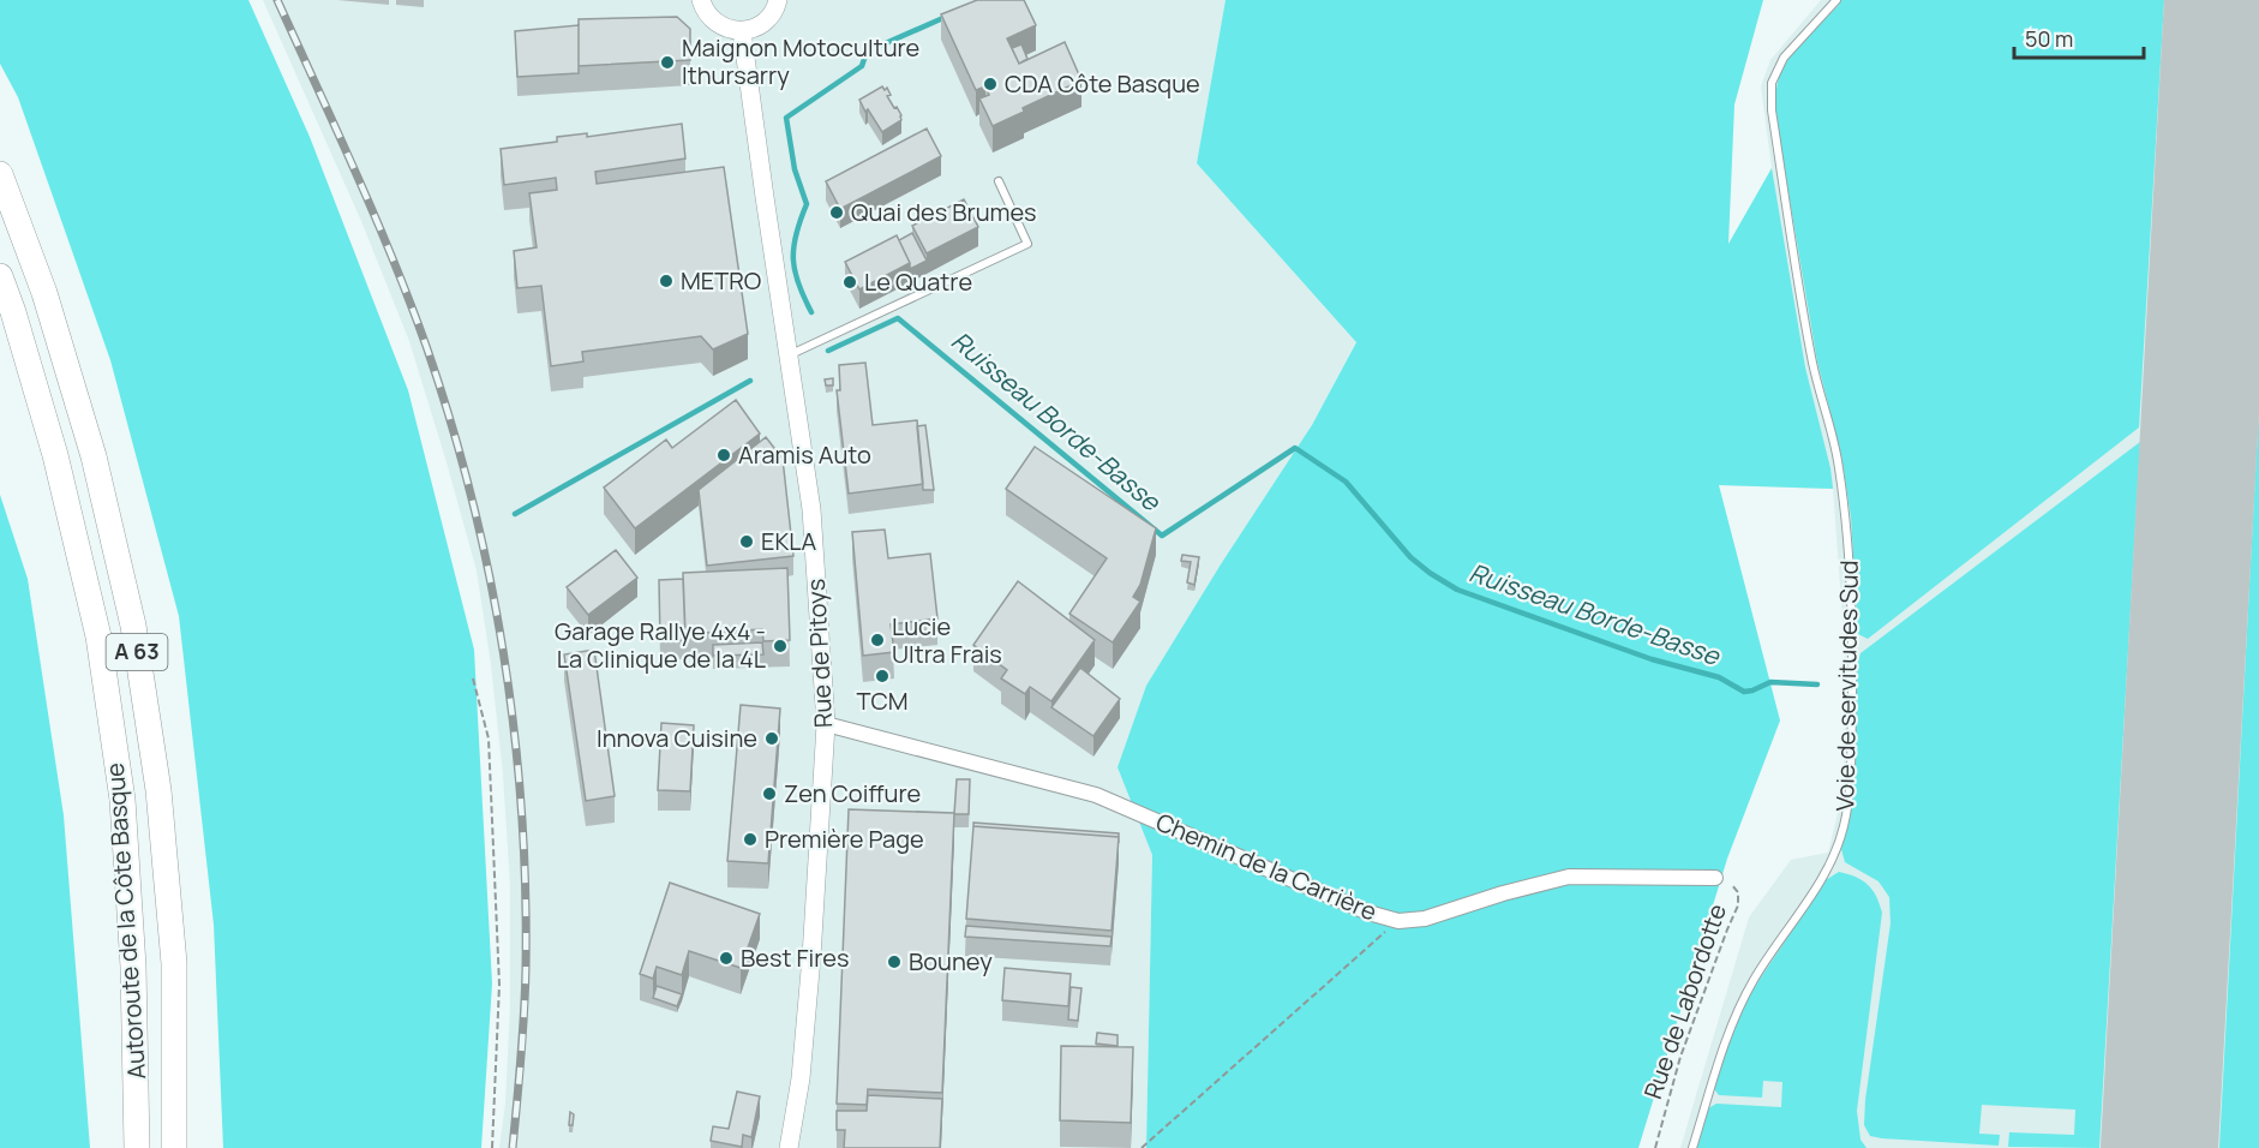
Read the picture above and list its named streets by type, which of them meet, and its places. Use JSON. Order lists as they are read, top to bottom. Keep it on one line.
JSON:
{"streets":{"highway":["A 63","Autoroute de la Côte Basque"],"street":["Rue de Pitoys","Chemin de la Carrière"],"lane":["Voie de servitudes Sud"],"path":["Rue de Labordotte"]},"crossings":[["Rue de Pitoys","Chemin de la Carrière"],["Chemin de la Carrière","Rue de Labordotte"]],"water":["Ruisseau Borde-Basse"],"places":["Maignon Motoculture Ithursarry","CDA Côte Basque","Quai des Brumes","METRO","Le Quatre","Aramis Auto","EKLA","Lucie Ultra Frais","Garage Rallye 4x4 - La Clinique de la 4L","TCM","Innova Cuisine","Zen Coiffure","Première Page","Best Fires","Bouney"],"scale_bar":"50 m"}
